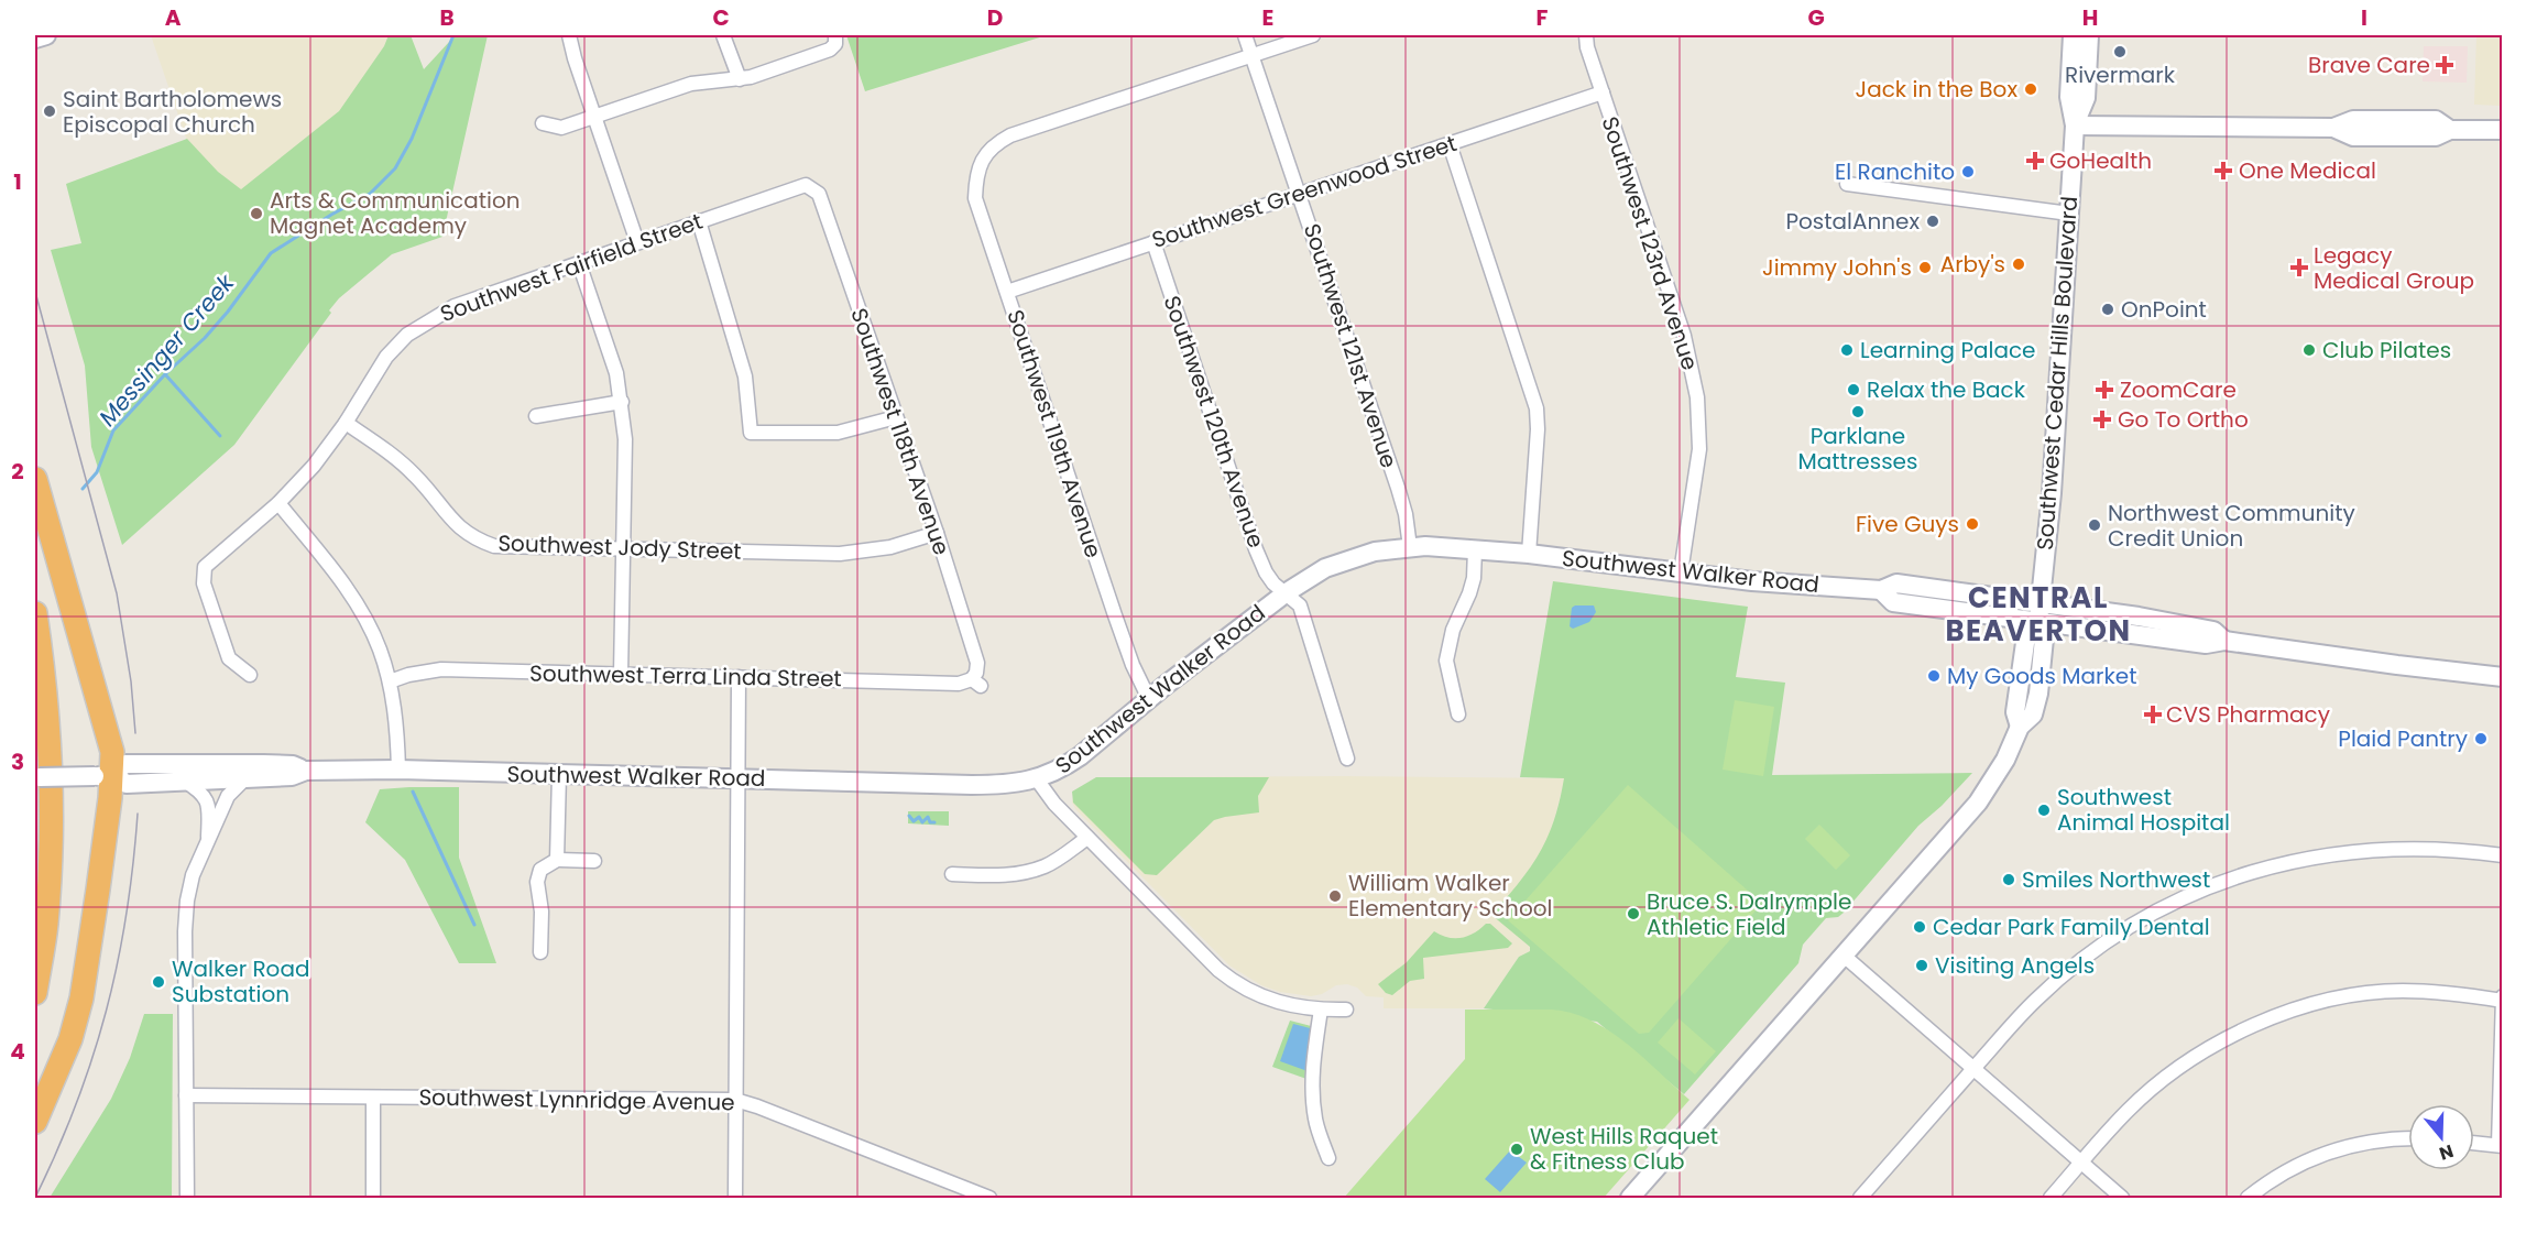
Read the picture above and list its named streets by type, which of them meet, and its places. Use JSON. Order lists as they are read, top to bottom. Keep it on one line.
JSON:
{"streets":{"main road":["Southwest Cedar Hills Boulevard","Southwest Walker Road"],"street":["Southwest Greenwood Street","Southwest 123rd Avenue","Southwest Fairfield Street","Southwest 121st Avenue","Southwest 120th Avenue","Southwest 118th Avenue","Southwest 119th Avenue","Southwest Jody Street","Southwest Terra Linda Street","Southwest Lynnridge Avenue"]},"crossings":[["Southwest Greenwood Street","Southwest 123rd Avenue"],["Southwest Greenwood Street","Southwest 121st Avenue"],["Southwest Greenwood Street","Southwest 120th Avenue"],["Southwest Greenwood Street","Southwest 119th Avenue"],["Southwest 123rd Avenue","Southwest Walker Road"],["Southwest Fairfield Street","Southwest 118th Avenue"],["Southwest Fairfield Street","Southwest Jody Street"],["Southwest 121st Avenue","Southwest 119th Avenue"],["Southwest 121st Avenue","Southwest Walker Road"],["Southwest Cedar Hills Boulevard","Southwest Walker Road"],["Southwest 120th Avenue","Southwest Walker Road"],["Southwest 118th Avenue","Southwest Jody Street"],["Southwest 118th Avenue","Southwest Terra Linda Street"],["Southwest 119th Avenue","Southwest Walker Road"]],"districts":["CENTRAL BEAVERTON"],"water":["Messinger Creek"],"places":{"other":["Rivermark","Jack in the Box","Saint Bartholomews Episcopal Church","El Ranchito","Arts & Communication Magnet Academy","PostalAnnex","Arby's","Jimmy John's","OnPoint","Learning Palace","Club Pilates","Relax the Back","Parklane Mattresses","Five Guys","Northwest Community Credit Union","My Goods Market","Plaid Pantry","Southwest Animal Hospital","Smiles Northwest","William Walker Elementary School","Bruce S. DaIrymple Athletic Field","Cedar Park Family Dental","Visiting Angels","Walker Road Substation","West Hills Raquet & Fitness Club"],"health":["Brave Care","GoHealth","One Medical","Legacy Medical Group","ZoomCare","Go To Ortho","CVS Pharmacy"]},"north":"bottom","grid":{"columns":["A","B","C","D","E","F","G","H","I"],"rows":["1","2","3","4"]}}
